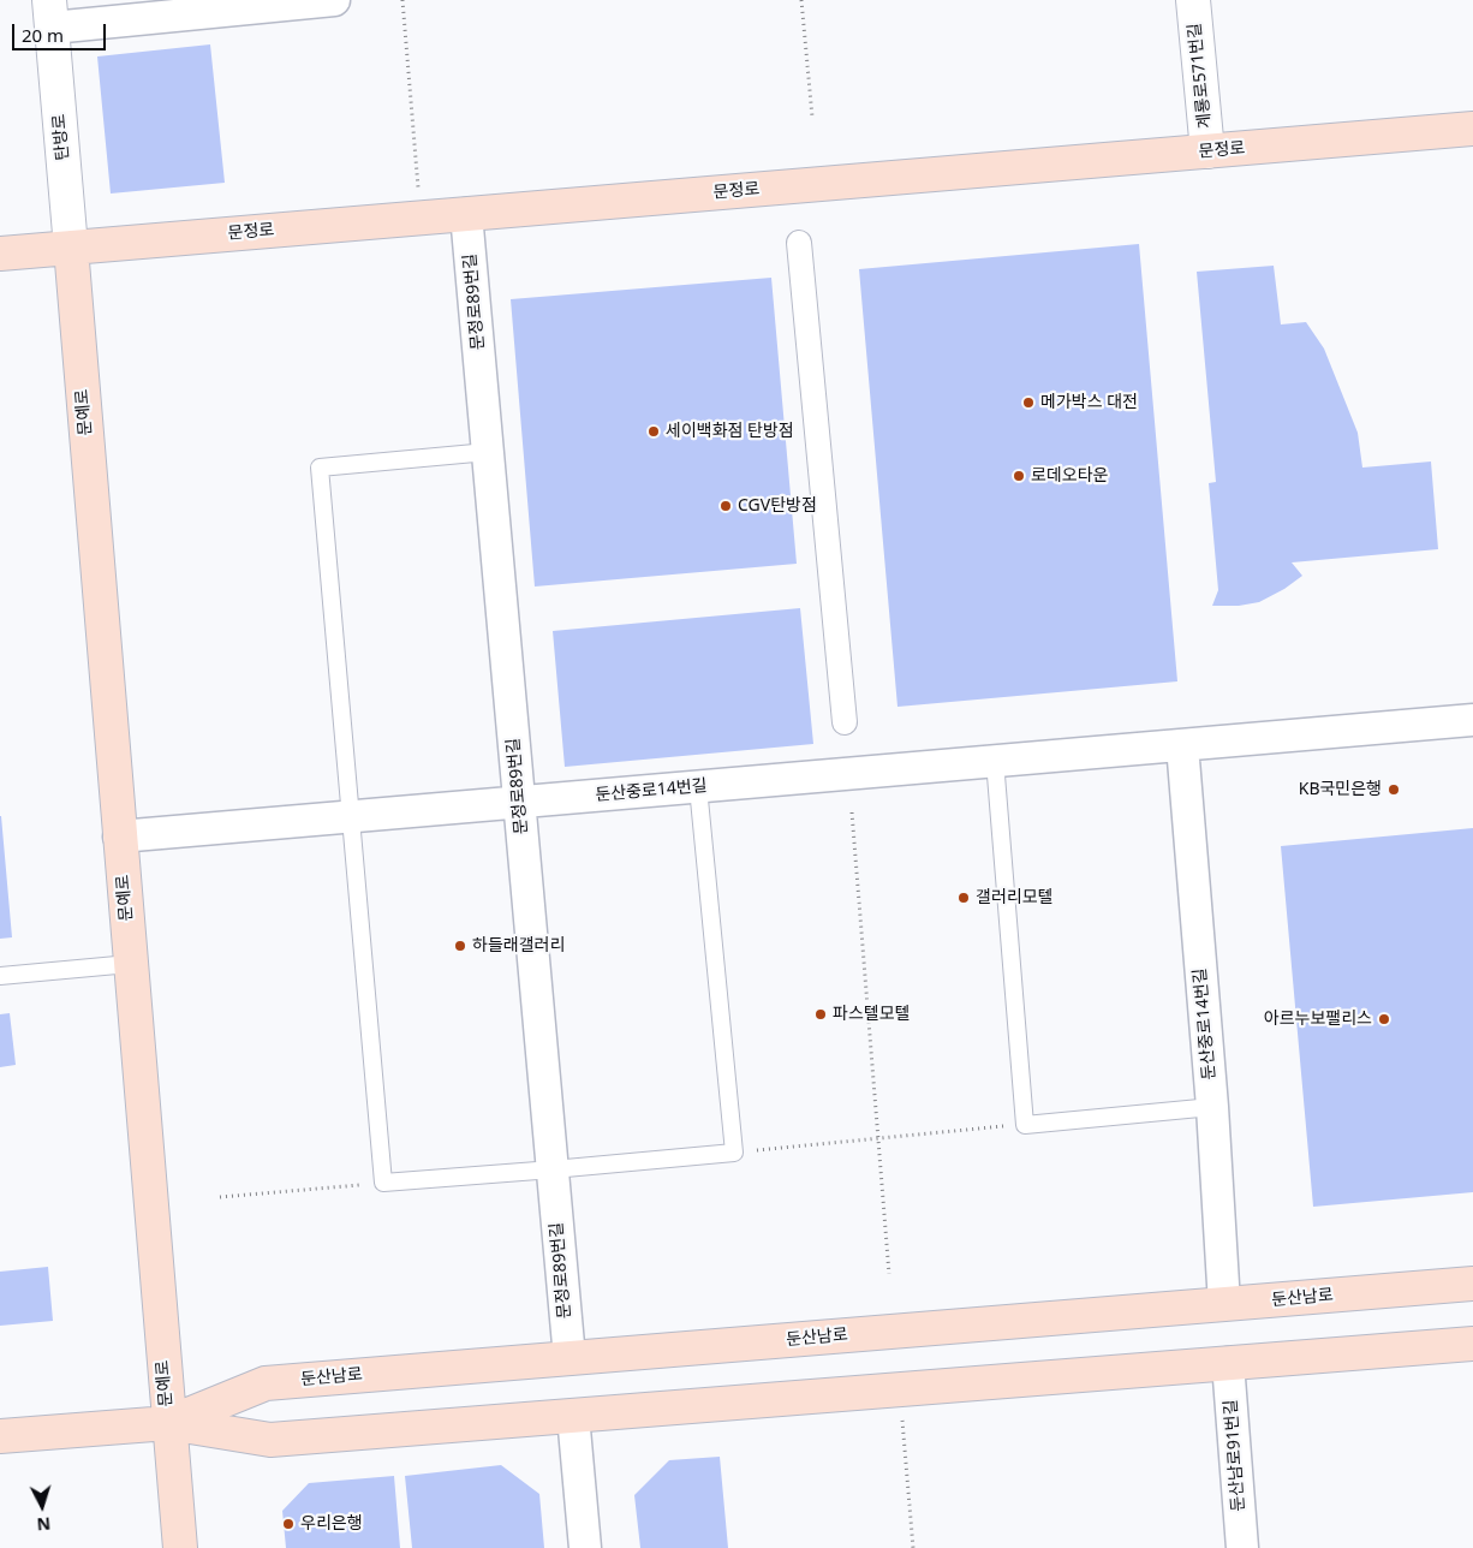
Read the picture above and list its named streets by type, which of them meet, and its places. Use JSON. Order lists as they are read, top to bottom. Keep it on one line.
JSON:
{"streets":{"main road":["문정로","문예로","둔산남로"],"street":["계룡로571번길","탄방로","문정로89번길","둔산중로14번길","둔산남로91번길"]},"crossings":[["계룡로571번길","문정로"],["탄방로","문정로"],["탄방로","문예로"],["문정로","문정로89번길"],["문정로","문예로"],["문정로89번길","둔산중로14번길"],["문정로89번길","둔산남로"],["문예로","둔산중로14번길"],["문예로","둔산남로"],["둔산중로14번길","둔산남로"],["둔산남로","둔산남로91번길"]],"places":["메가박스 대전","세이백화점 탄방점","로데오타운","CGV탄방점","KB국민은행","갤러리모텔","하들래갤러리","파스텔모텔","아르누보팰리스","우리은행"],"scale_bar":"20 m","north":"bottom"}
